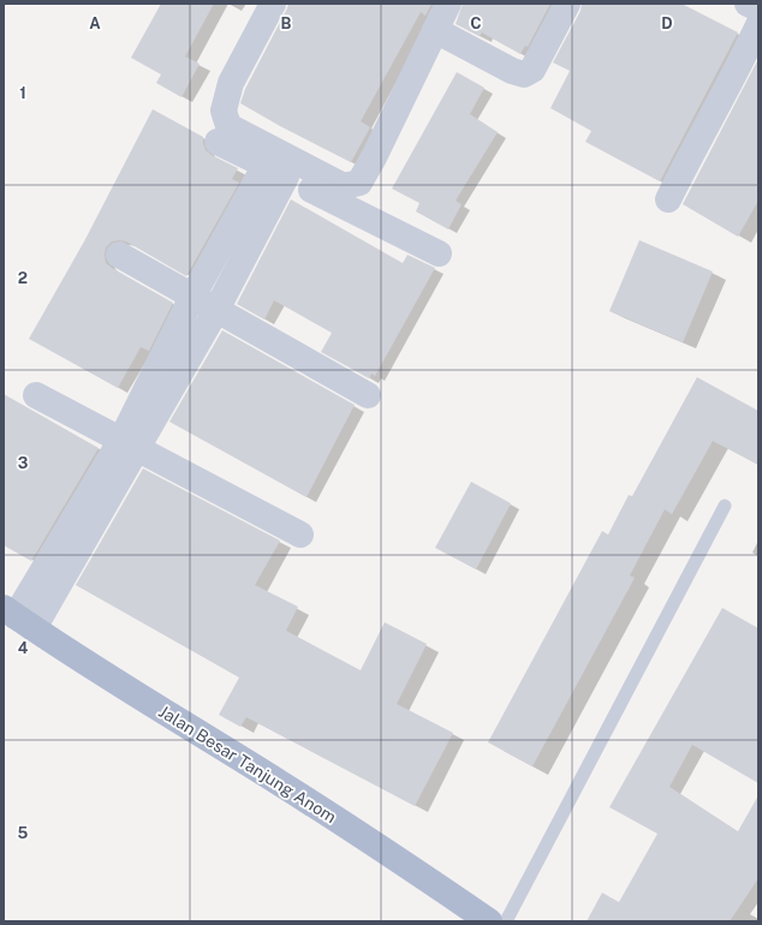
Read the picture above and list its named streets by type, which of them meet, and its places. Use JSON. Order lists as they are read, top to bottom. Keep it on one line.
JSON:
{"streets":{"main road":["Jalan Besar Tanjung Anom"]},"grid":{"columns":["A","B","C","D"],"rows":["1","2","3","4","5"]}}
